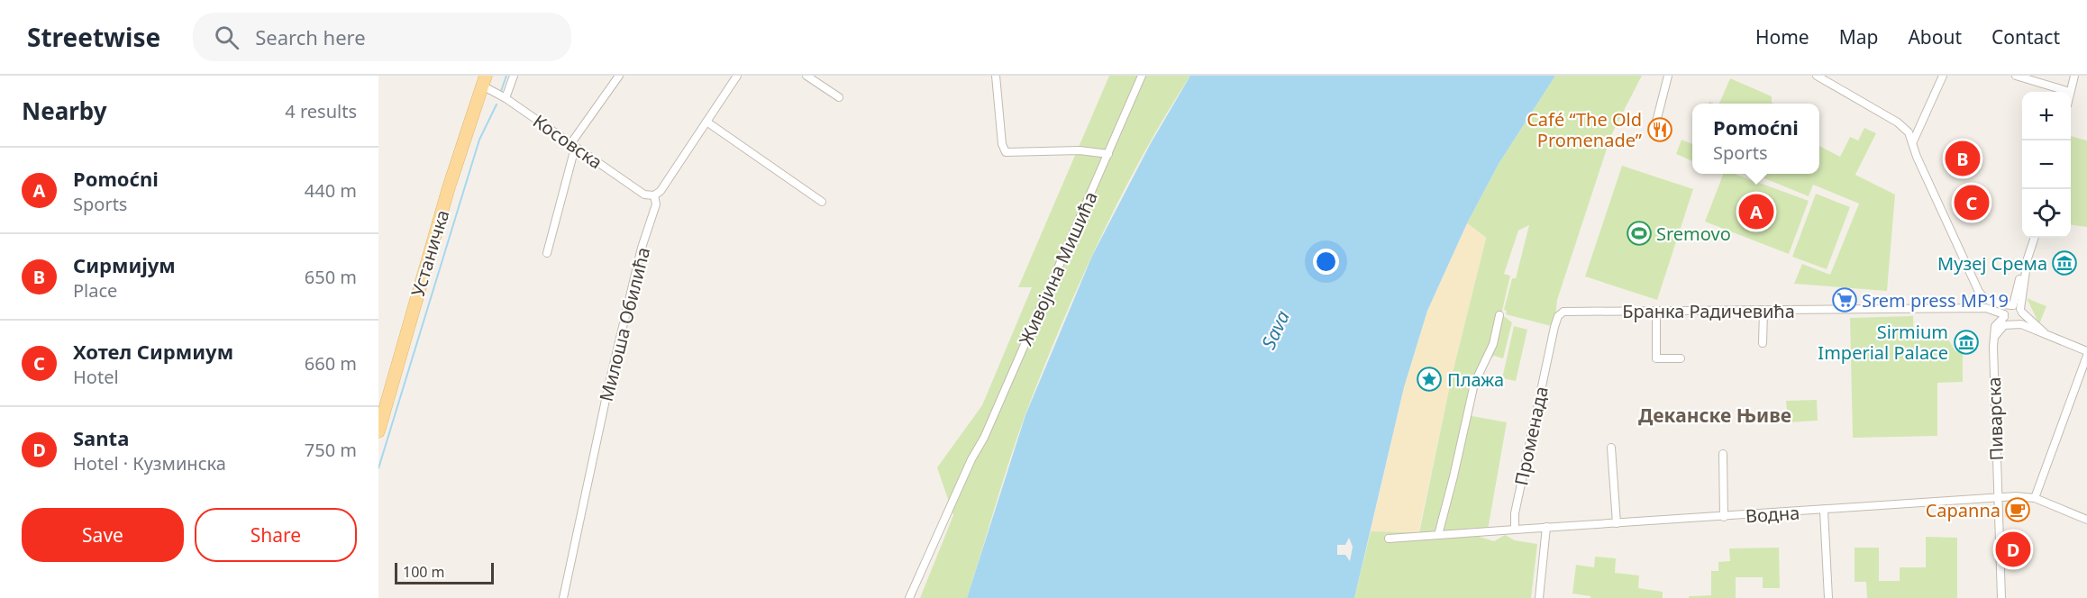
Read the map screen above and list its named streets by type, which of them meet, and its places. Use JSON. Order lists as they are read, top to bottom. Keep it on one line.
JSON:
{"streets":{"main road":["Устаничка"],"street":["Косовска","Живојина Мишића","Бранка Радичевића","Милоша Обилића","Пиварска","Променада","Водна"]},"crossings":[["Косовска","Устаничка"],["Косовска","Милоша Обилића"],["Бранка Радичевића","Пиварска"],["Бранка Радичевића","Променада"],["Пиварска","Водна"]],"districts":["Деканске Њиве"],"water":["Sava"],"places":{"restaurant":["Café “The Old Promenade”"],"sports":["Sremovo"],"museum":["Музеј Срема","Sirmium Imperial Palace"],"supermarket":["Srem press MP19"],"place":["Плажа"],"cafe":["Capanna"]},"scale_bar":"100 m","page":{"header":"Streetwise","search":"Search here","nav":["Home","Map","About","Contact"],"heading":["Nearby","4 results"],"map_buttons":["+","−"],"popup":["Pomoćni","Sports"],"pins":["B","C","A","D"],"list":[{"mark":"A","name":"Pomoćni","note":"Sports","value":"440 m"},{"mark":"B","name":"Сирмијум","note":"Place","value":"650 m"},{"mark":"C","name":"Хотел Сирмиум","note":"Hotel","value":"660 m"},{"mark":"D","name":"Santa","note":"Hotel · Кузминска","value":"750 m"}],"buttons":["Save","Share"],"scale":"100 m"}}
